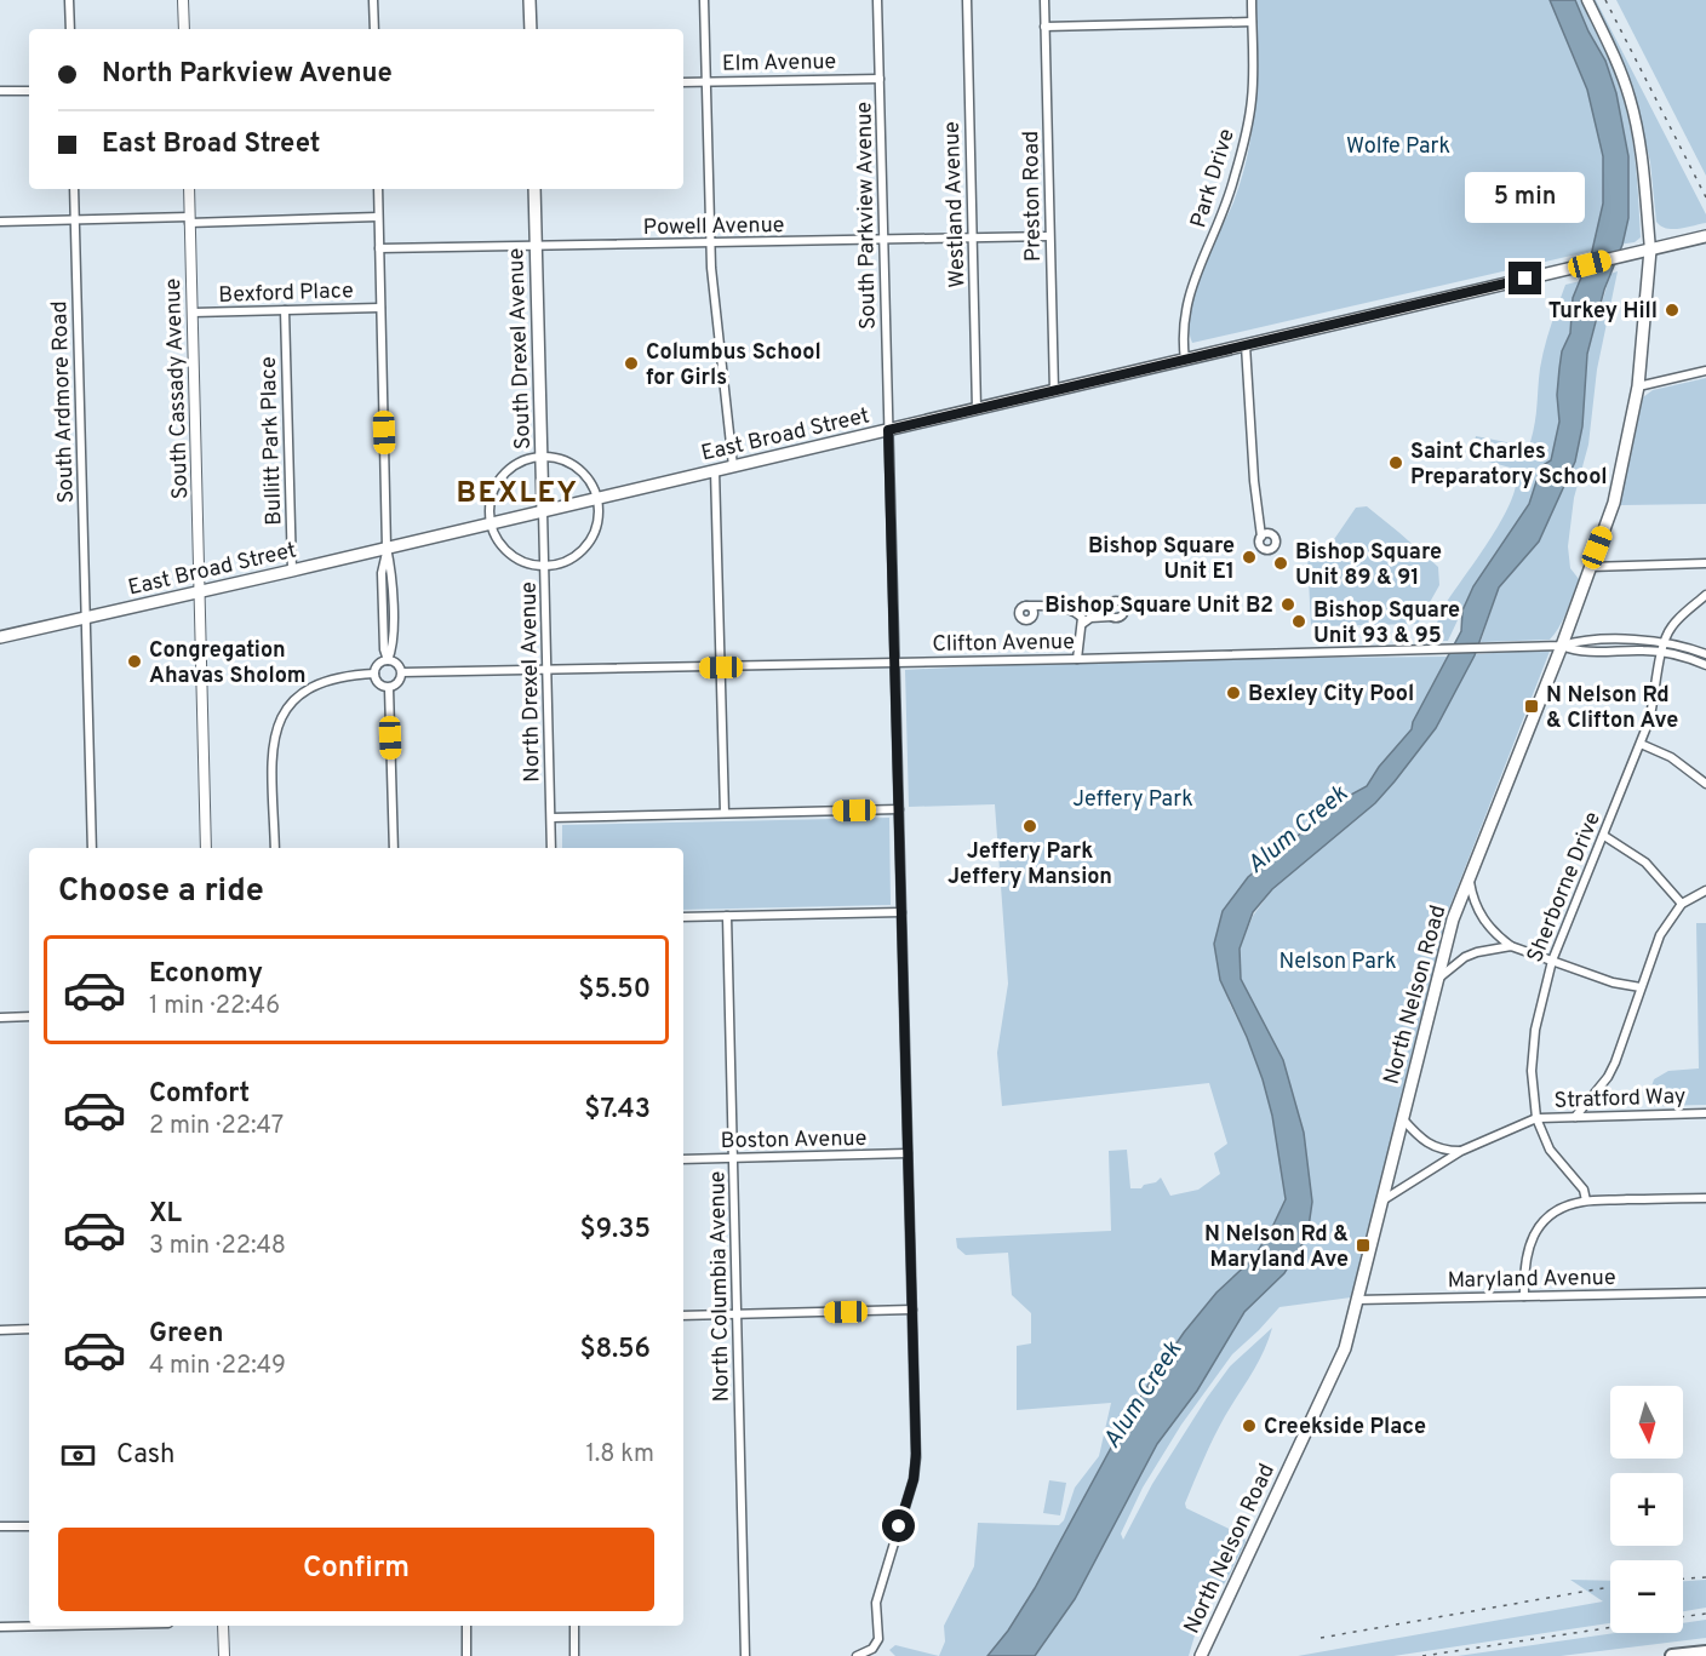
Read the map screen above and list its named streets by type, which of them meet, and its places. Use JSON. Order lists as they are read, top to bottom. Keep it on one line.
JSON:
{"streets":{"main road":["South Drexel Avenue","East Broad Street","North Nelson Road"],"street":["Elm Avenue","Park Drive","Preston Road","Westland Avenue","South Parkview Avenue","Powell Avenue","Bexford Place","South Cassady Avenue","South Ardmore Road","Bullitt Park Place","Clifton Avenue","North Drexel Avenue","Sherborne Drive","Stratford Way","Boston Avenue","Maryland Avenue","North Columbia Avenue"]},"crossings":[["Elm Avenue","South Parkview Avenue"],["Park Drive","East Broad Street"],["Preston Road","Powell Avenue"],["Preston Road","East Broad Street"],["Westland Avenue","Powell Avenue"],["Westland Avenue","East Broad Street"],["South Parkview Avenue","Powell Avenue"],["South Parkview Avenue","East Broad Street"],["South Parkview Avenue","Clifton Avenue"],["South Parkview Avenue","Boston Avenue"],["Powell Avenue","South Drexel Avenue"],["Bexford Place","South Cassady Avenue"],["Bexford Place","Bullitt Park Place"],["South Drexel Avenue","East Broad Street"],["South Drexel Avenue","North Drexel Avenue"],["South Cassady Avenue","East Broad Street"],["South Ardmore Road","East Broad Street"],["East Broad Street","Bullitt Park Place"],["East Broad Street","North Drexel Avenue"],["East Broad Street","North Nelson Road"],["Clifton Avenue","North Drexel Avenue"],["Clifton Avenue","North Nelson Road"],["Sherborne Drive","Stratford Way"],["North Nelson Road","Maryland Avenue"],["Boston Avenue","North Columbia Avenue"]],"districts":["BEXLEY"],"water":["Alum Creek"],"parks":["Wolfe Park","Jeffery Park","Nelson Park"],"places":{"other":["Turkey Hill","Columbus School for Girls","Saint Charles Preparatory School","Bishop Square Unit E1","Bishop Square Unit 89 & 91","Bishop Square Unit B2","Bishop Square Unit 93 & 95","Congregation Ahavas Sholom","Bexley City Pool","Jeffery Park Jeffery Mansion","Creekside Place"],"transit":["N Nelson Rd & Clifton Ave","N Nelson Rd & Maryland Ave"]},"north":"bottom","page":{"banner":["North Parkview Avenue","East Broad Street"],"bubble":"5 min","heading":"Choose a ride","list":[{"name":"Economy","note":"1 min · 22:46","value":"$5.50"},{"name":"Comfort","note":"2 min · 22:47","value":"$7.43"},{"name":"XL","note":"3 min · 22:48","value":"$9.35"},{"name":"Green","note":"4 min · 22:49","value":"$8.56"}],"map_buttons":["+","−"],"pay":["Cash","1.8 km"],"buttons":"Confirm"}}
